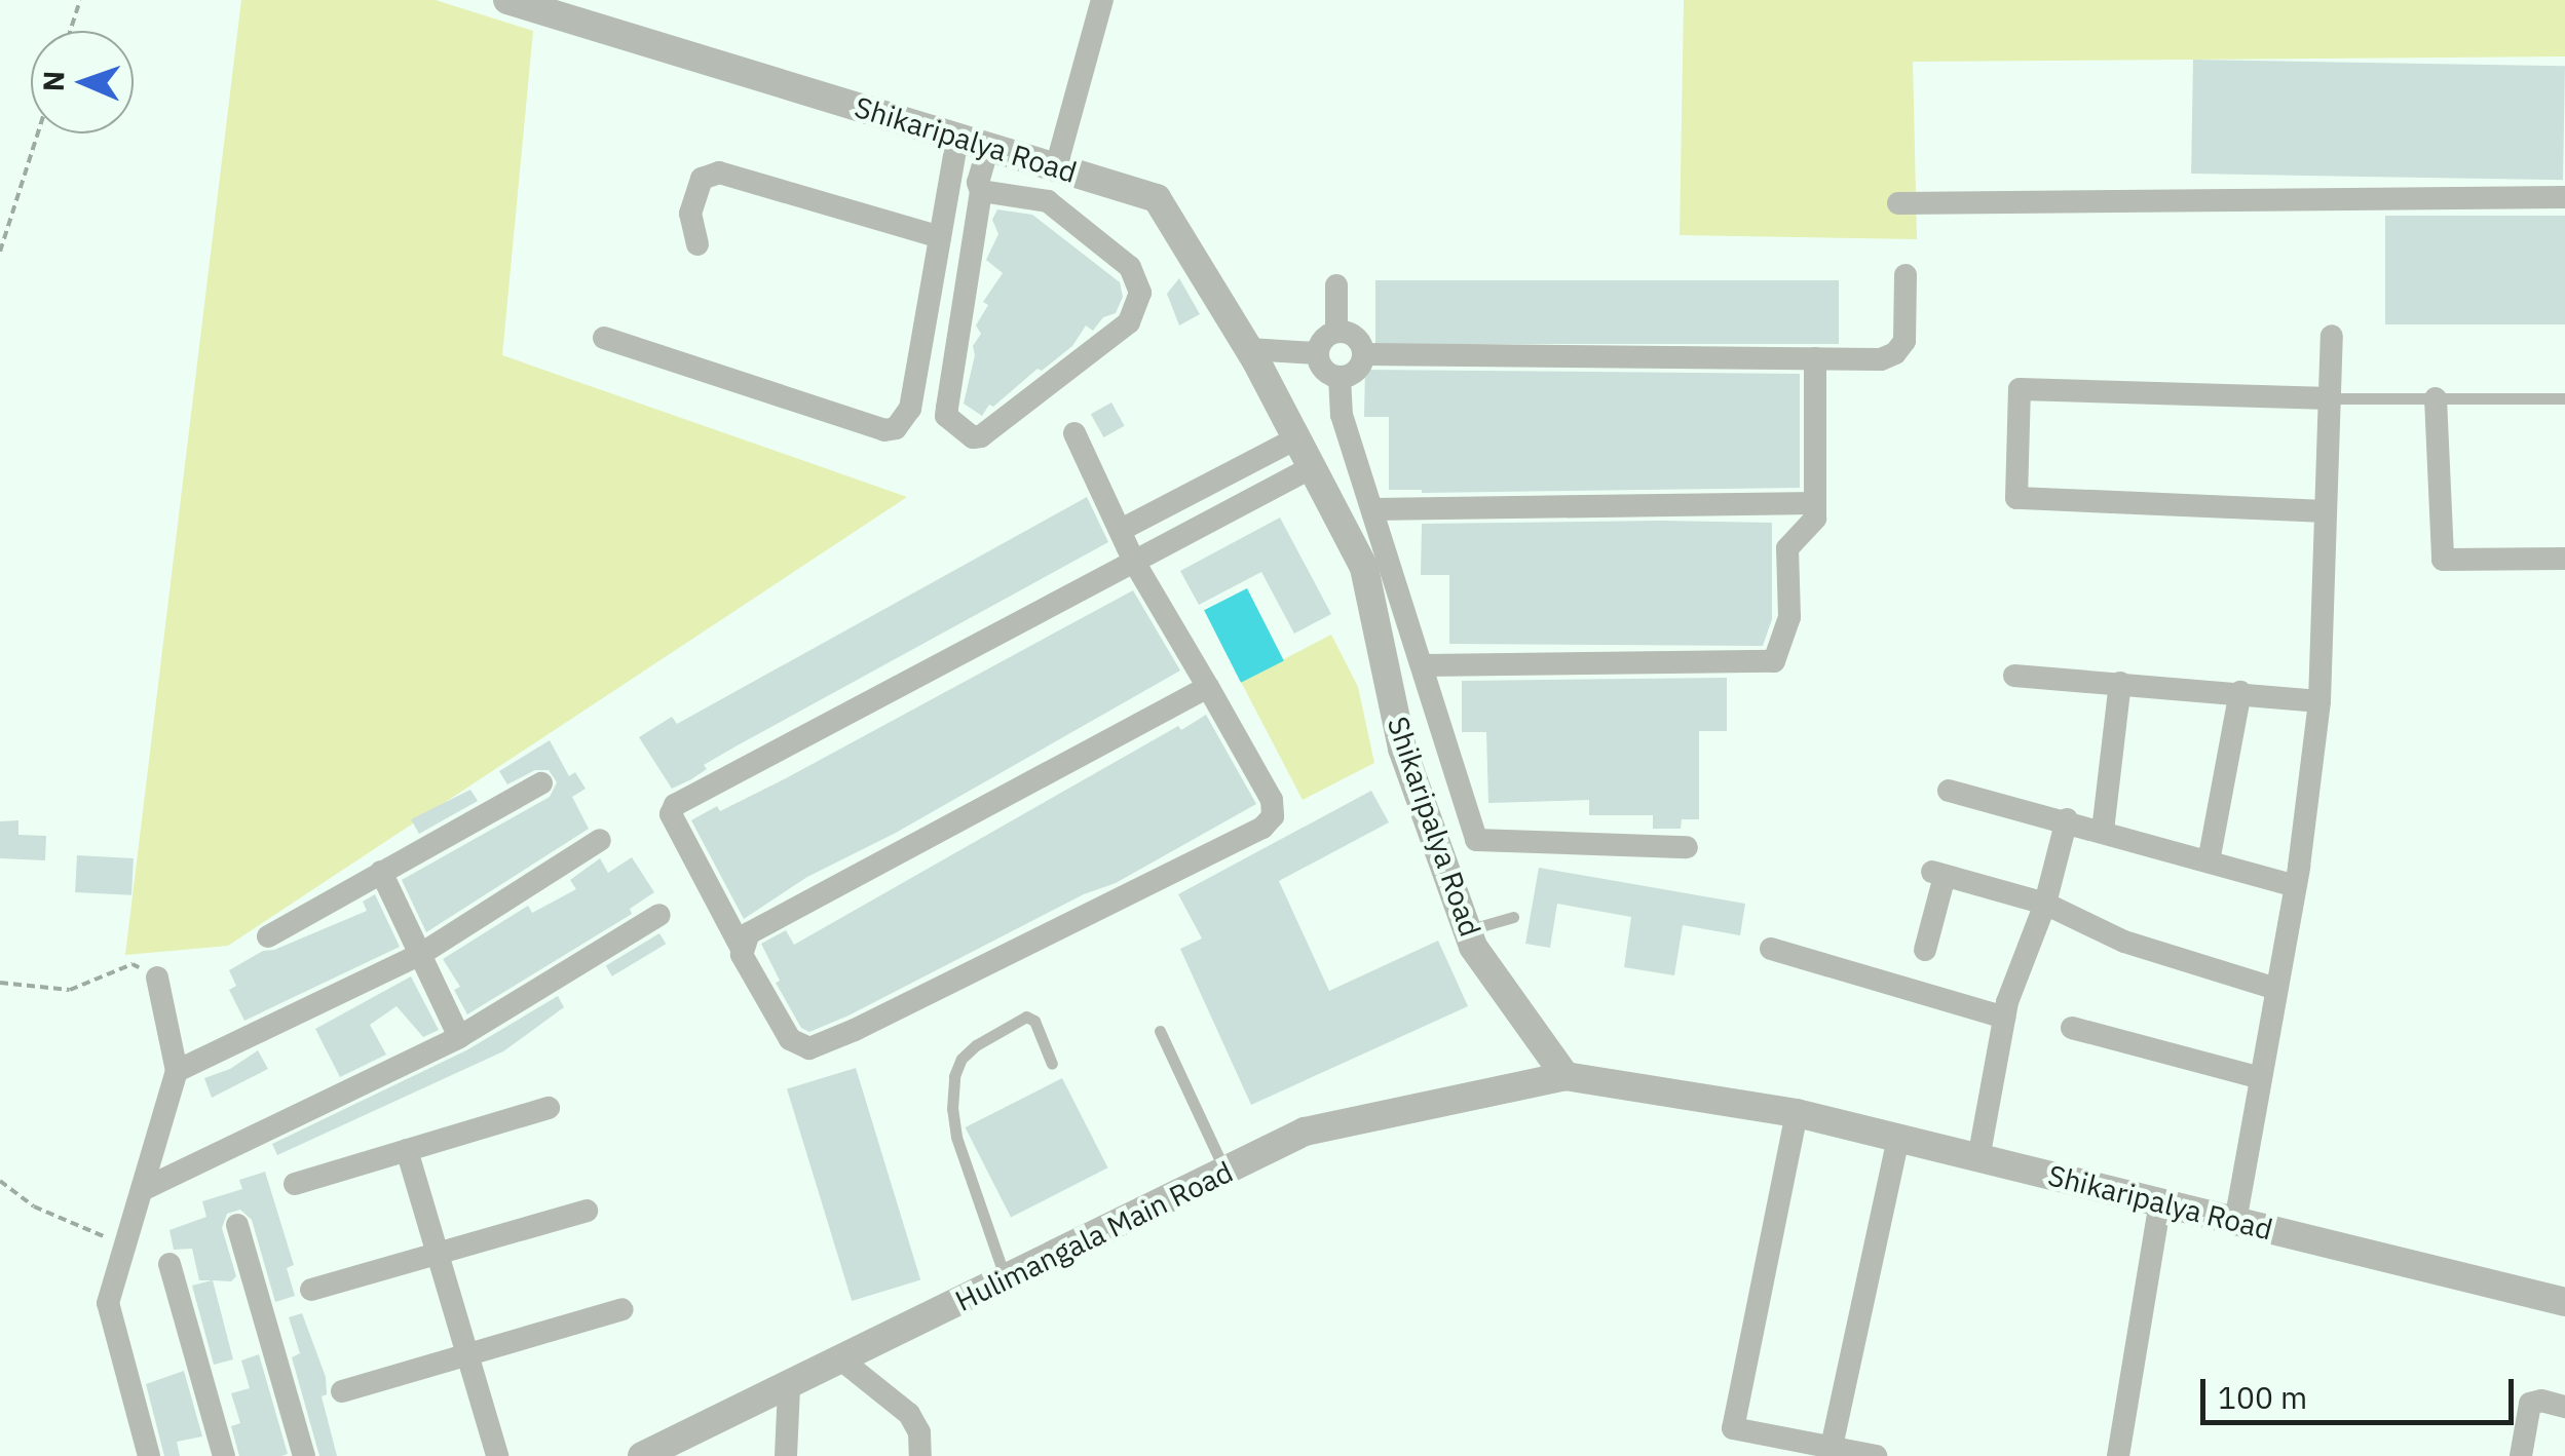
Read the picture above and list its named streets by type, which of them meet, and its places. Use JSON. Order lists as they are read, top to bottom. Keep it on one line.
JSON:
{"streets":{"street":["Shikaripalya Road","Hulimangala Main Road"]},"crossings":[["Shikaripalya Road","Hulimangala Main Road"]],"scale_bar":"100 m","north":"left"}
